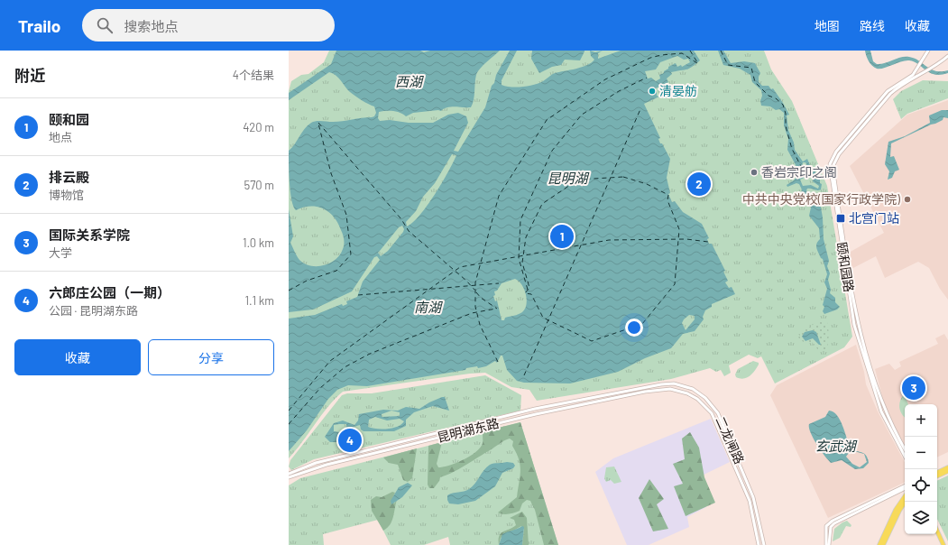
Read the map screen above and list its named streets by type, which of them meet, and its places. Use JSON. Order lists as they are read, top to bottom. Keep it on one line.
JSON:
{"streets":{"main road":["颐和园路","昆明湖东路","二龙闸路"]},"crossings":[["昆明湖东路","二龙闸路"]],"water":["西湖","昆明湖","南湖","玄武湖"],"places":{"other":["清晏舫","香岩宗印之阁","中共中央党校(国家行政学院)"],"transit":["北宫门站"]},"page":{"header":"Trailo","search":"搜索地点","nav":["地图","路线","收藏"],"heading":["附近","4个结果"],"list":[{"mark":"1","name":"颐和园","note":"地点","value":"420 m"},{"mark":"2","name":"排云殿","note":"博物馆","value":"570 m"},{"mark":"3","name":"国际关系学院","note":"大学","value":"1.0 km"},{"mark":"4","name":"六郎庄公园（一期）","note":"公园 · 昆明湖东路","value":"1.1 km"}],"pins":["2","1","3","4"],"buttons":["收藏","分享"],"map_buttons":["+","−"]}}
